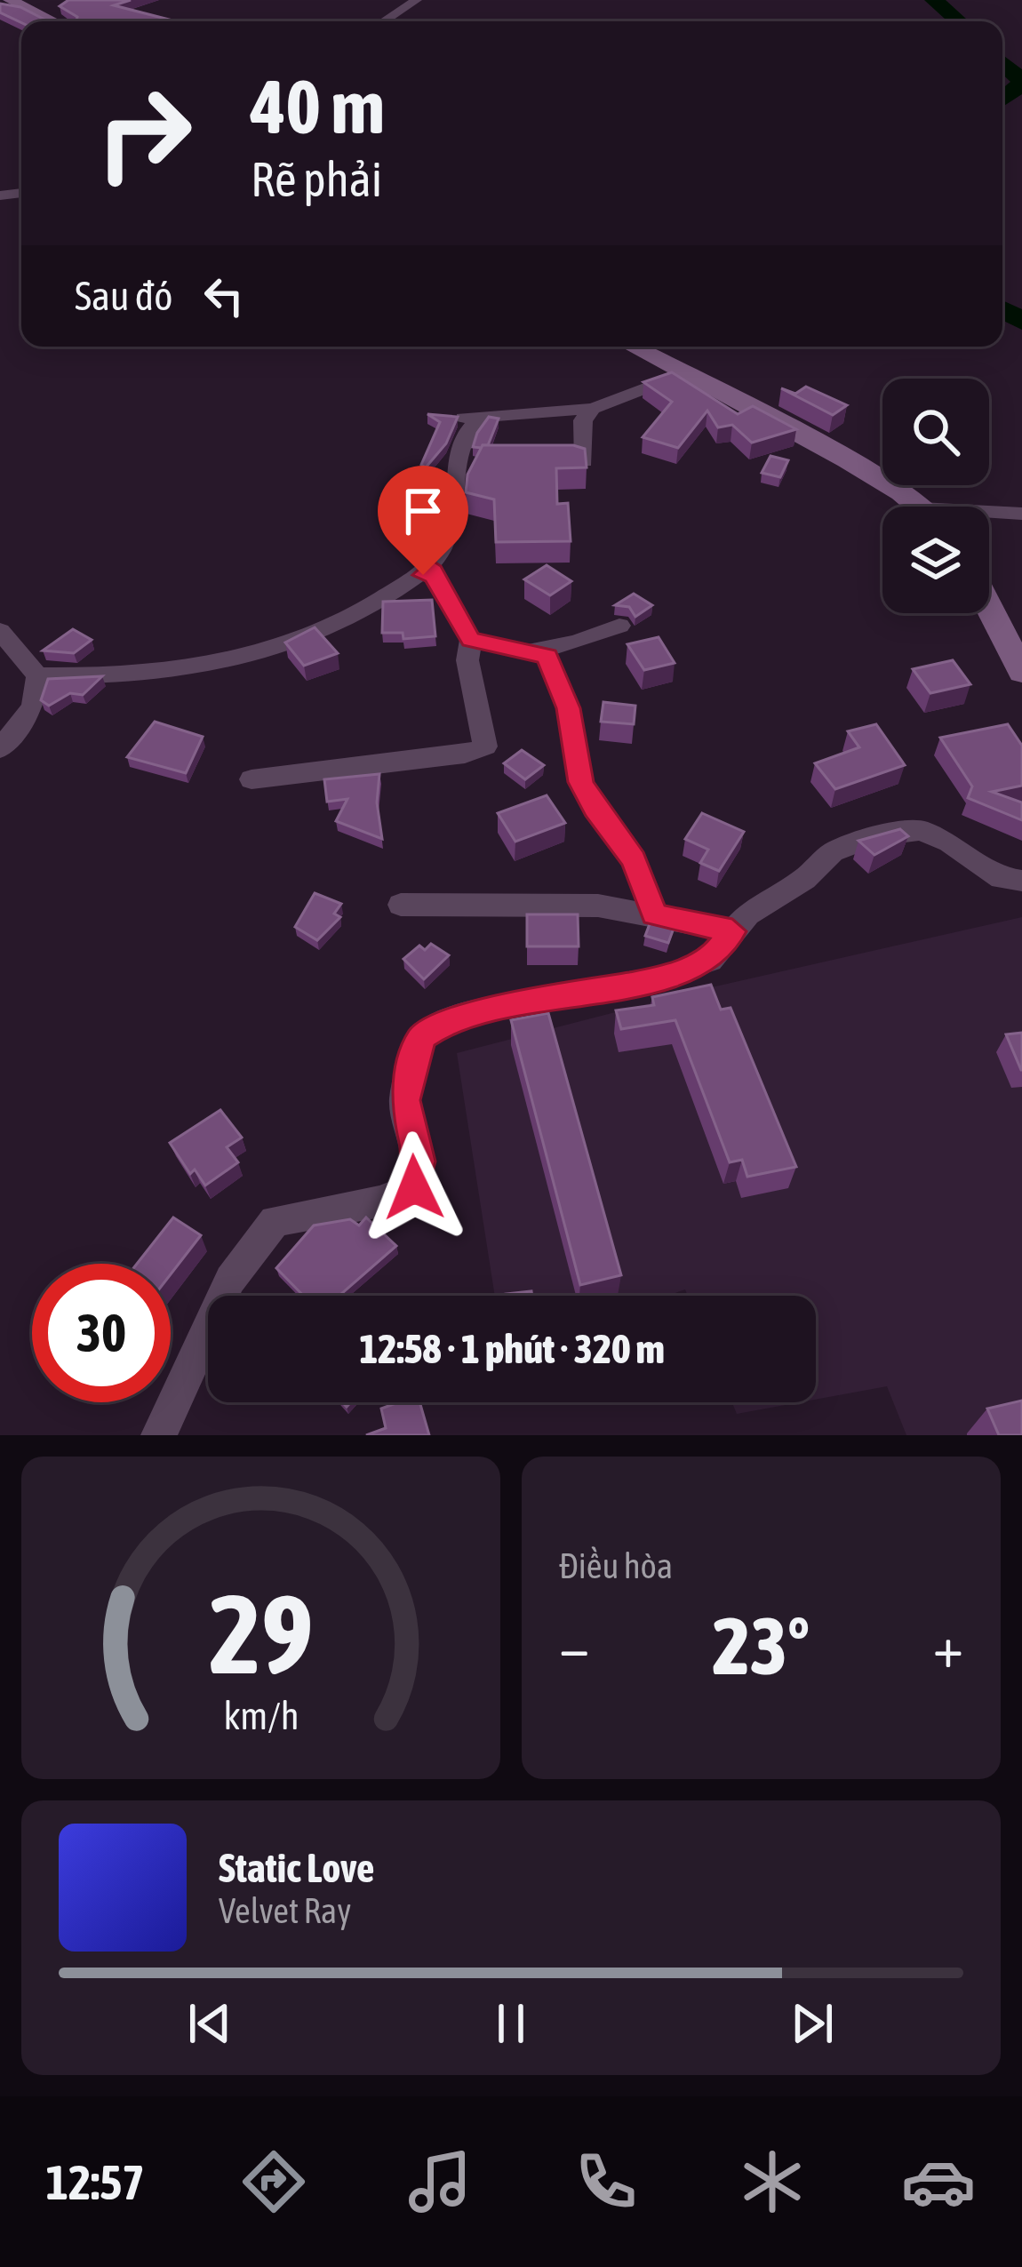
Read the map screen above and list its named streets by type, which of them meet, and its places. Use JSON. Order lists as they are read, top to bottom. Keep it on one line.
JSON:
{"page":{"turn":["40 m","Rẽ phải"],"then":"Sau đó","limit":"30","trip":"12:58 · 1 phút · 320 m","tile":"Điều hòa","heat":["−","23°","+"],"song":["Static Love","Velvet Ray"],"tabs":"12:57","gauge":["29","km/h"]}}
